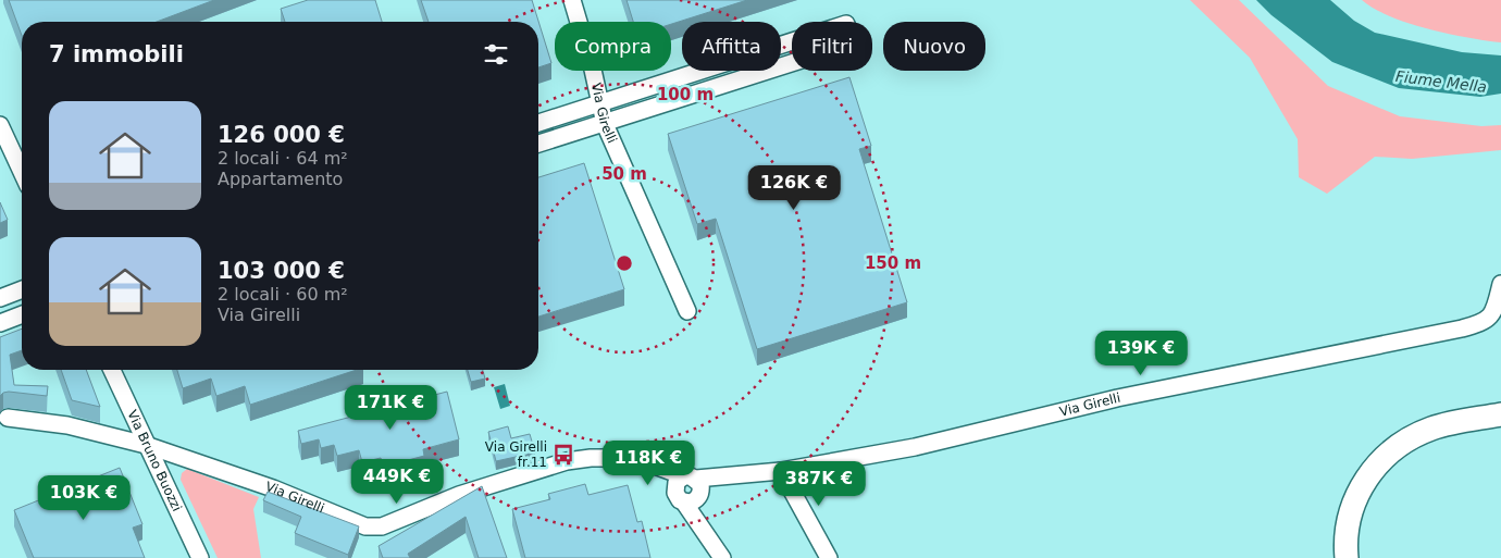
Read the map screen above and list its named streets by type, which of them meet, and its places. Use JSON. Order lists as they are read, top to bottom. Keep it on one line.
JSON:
{"streets":{"street":["Via Girelli","Via Bruno Buozzi"]},"crossings":[["Via Girelli","Via Bruno Buozzi"]],"water":["Fiume Mella"],"places":{"bus stop":["Via Girelli fr.11"]},"page":{"chip":["Compra","Affitta","Filtri","Nuovo"],"heading":"7 immobili","list":[{"name":"126 000 €","note":"2 locali · 64 m² · Appartamento"},{"name":"103 000 €","note":"2 locali · 60 m² · Via Girelli"}],"price":["126K €","139K €","171K €","118K €","449K €","387K €","103K €"]},"rings":["100 m","50 m","150 m"]}
